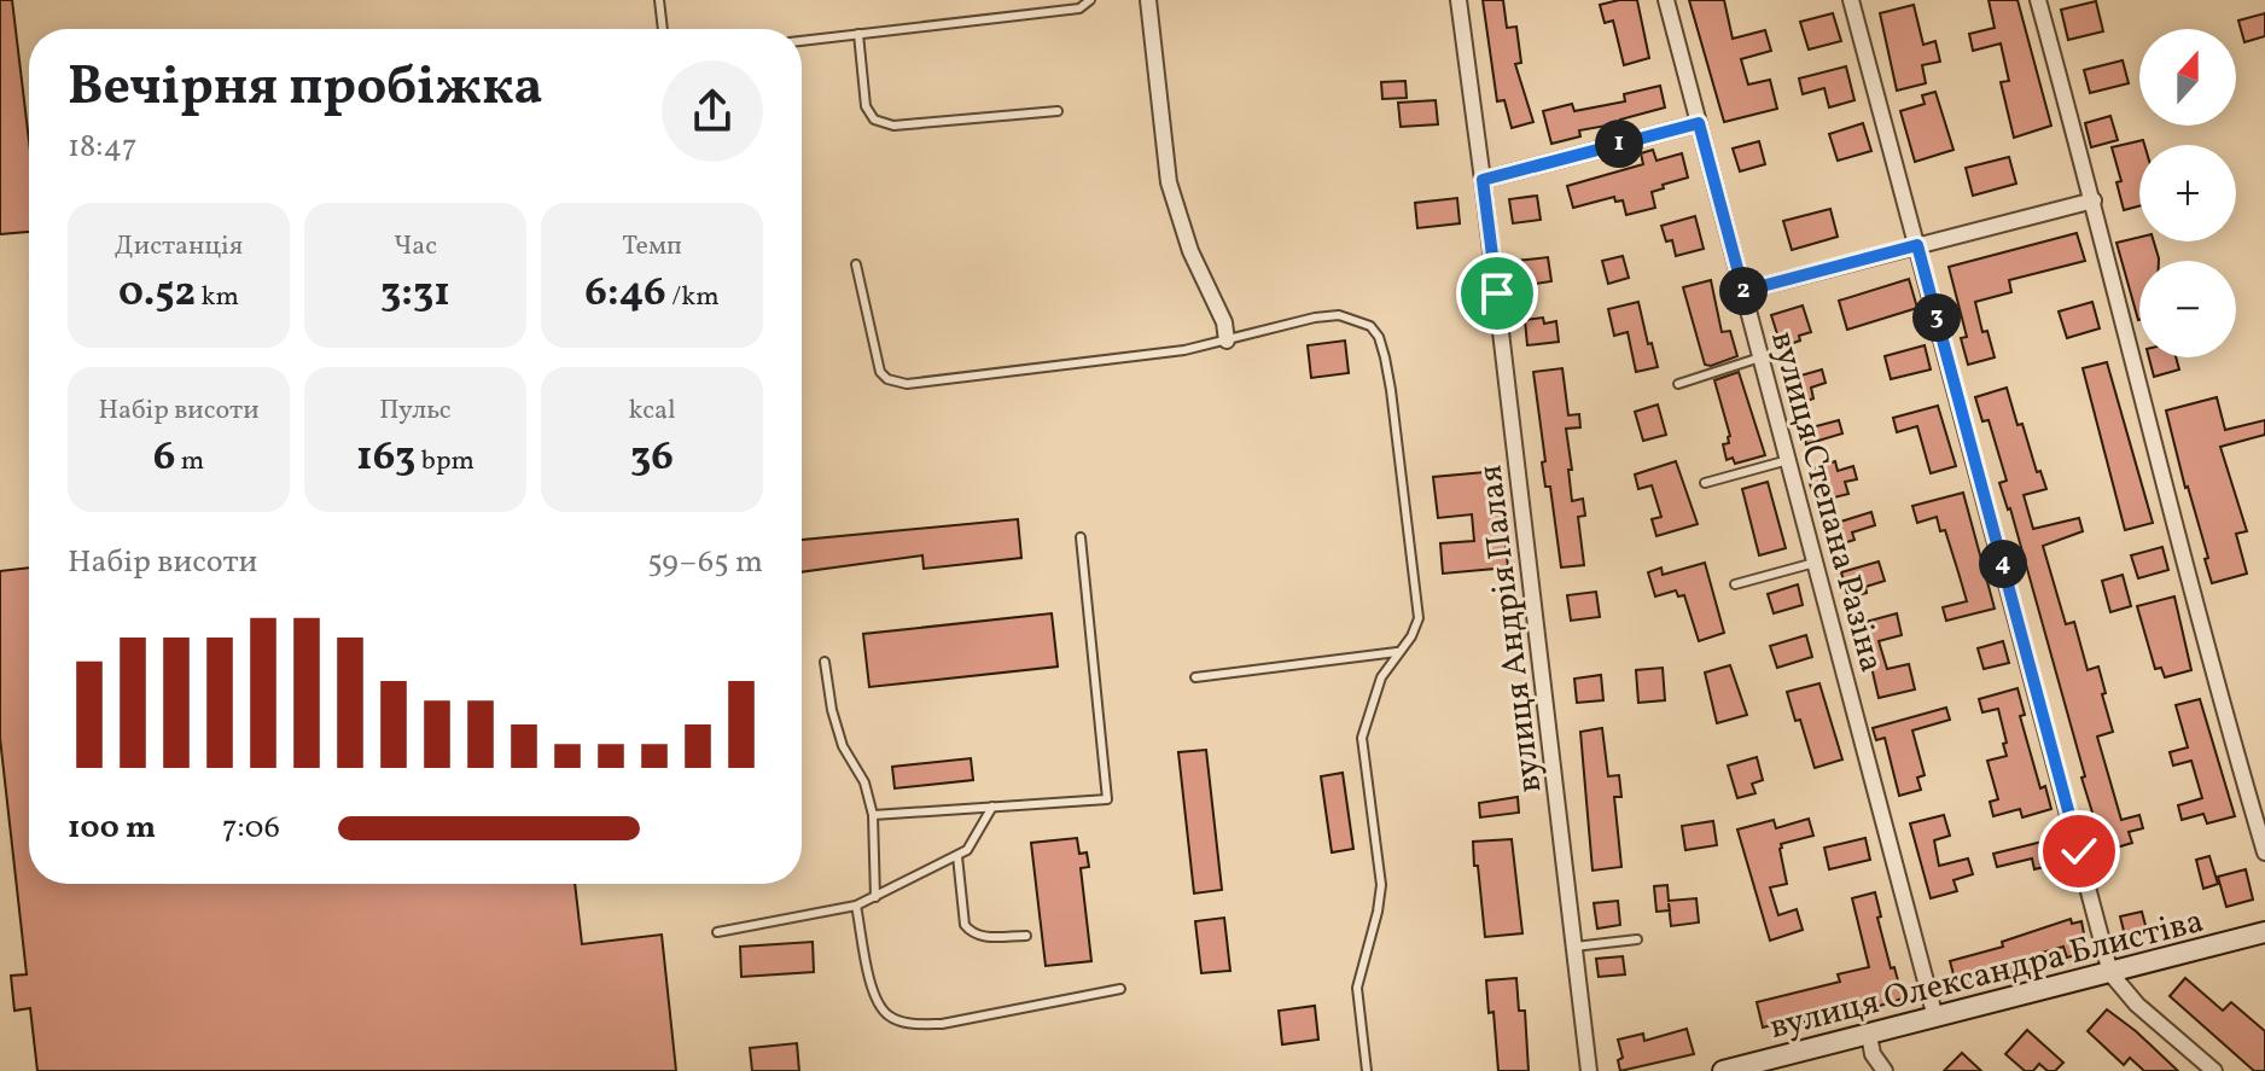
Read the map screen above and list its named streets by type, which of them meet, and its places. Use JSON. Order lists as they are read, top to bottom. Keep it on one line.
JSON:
{"streets":{"street":["вулиця Степана Разіна","вулиця Андрія Палая","вулиця Олександра Блистіва"]},"crossings":[["вулиця Степана Разіна","вулиця Олександра Блистіва"]],"north":"top","page":{"map_buttons":["+","−"],"heading":["Вечірня пробіжка","18:47"],"pins":["1","2","3","4"],"stats":[["Дистанція","0.52 km"],["Час","3:31"],["Темп","6:46 /km"],["Набір висоти","6 m"],["Пульс","163 bpm"],["kcal","36"]],"chart":["Набір висоти","59–65 m"],"list":[{"name":"100 m","note":"7:06"}]}}
